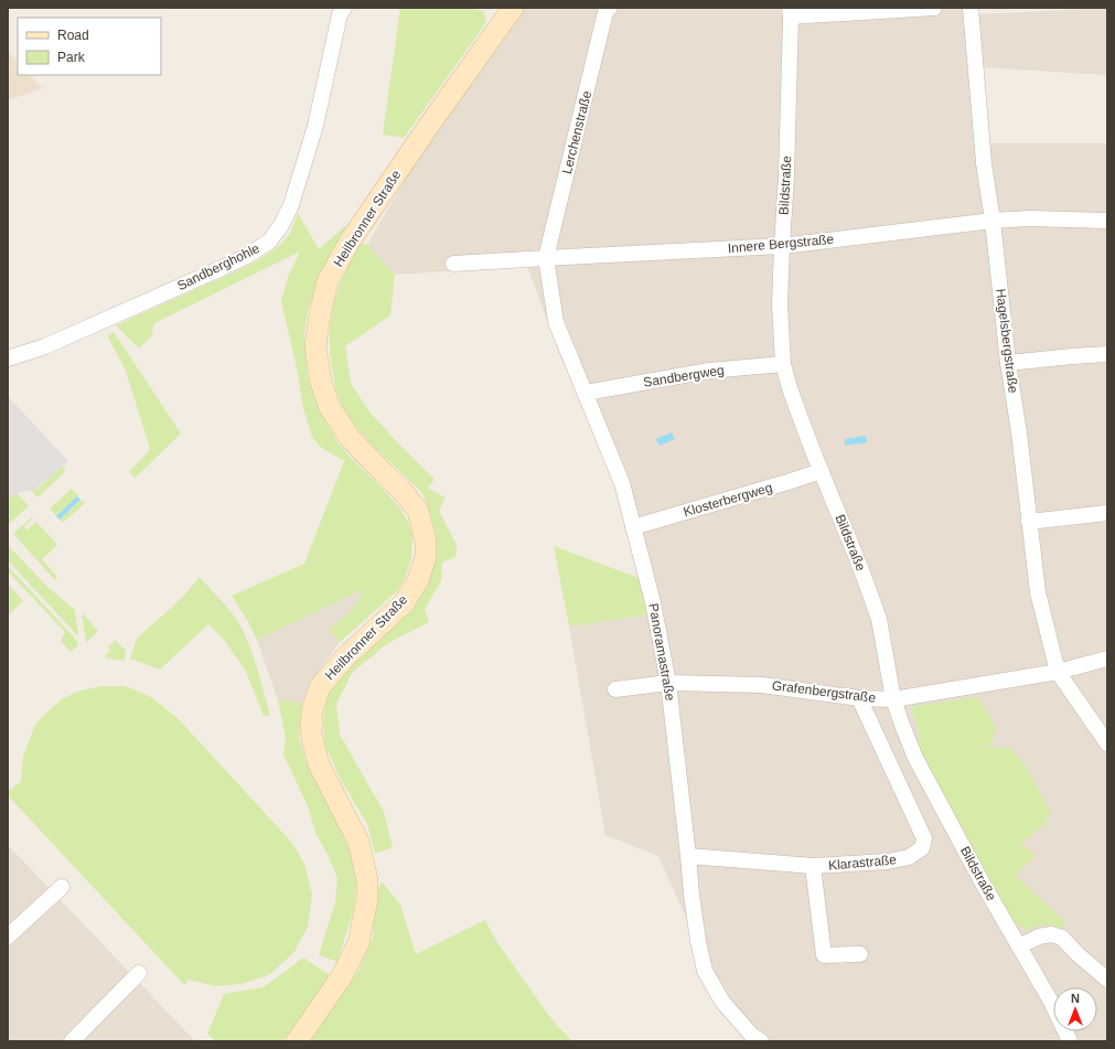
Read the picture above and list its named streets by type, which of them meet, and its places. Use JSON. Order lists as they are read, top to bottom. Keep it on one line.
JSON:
{"streets":{"main road":["Heilbronner Straße"],"street":["Lerchenstraße","Bildstraße","Innere Bergstraße","Sandberghohle","Hagelsbergstraße","Sandbergweg","Klosterbergweg","Panoramastraße","Grafenbergstraße","Klarastraße"]},"crossings":[["Lerchenstraße","Innere Bergstraße"],["Lerchenstraße","Panoramastraße"],["Bildstraße","Innere Bergstraße"],["Bildstraße","Sandbergweg"],["Bildstraße","Klosterbergweg"],["Bildstraße","Grafenbergstraße"],["Innere Bergstraße","Hagelsbergstraße"],["Innere Bergstraße","Panoramastraße"],["Hagelsbergstraße","Grafenbergstraße"],["Sandbergweg","Panoramastraße"],["Klosterbergweg","Panoramastraße"],["Panoramastraße","Grafenbergstraße"],["Panoramastraße","Klarastraße"],["Grafenbergstraße","Klarastraße"]],"legend":["Road","Park"],"north":"top"}
